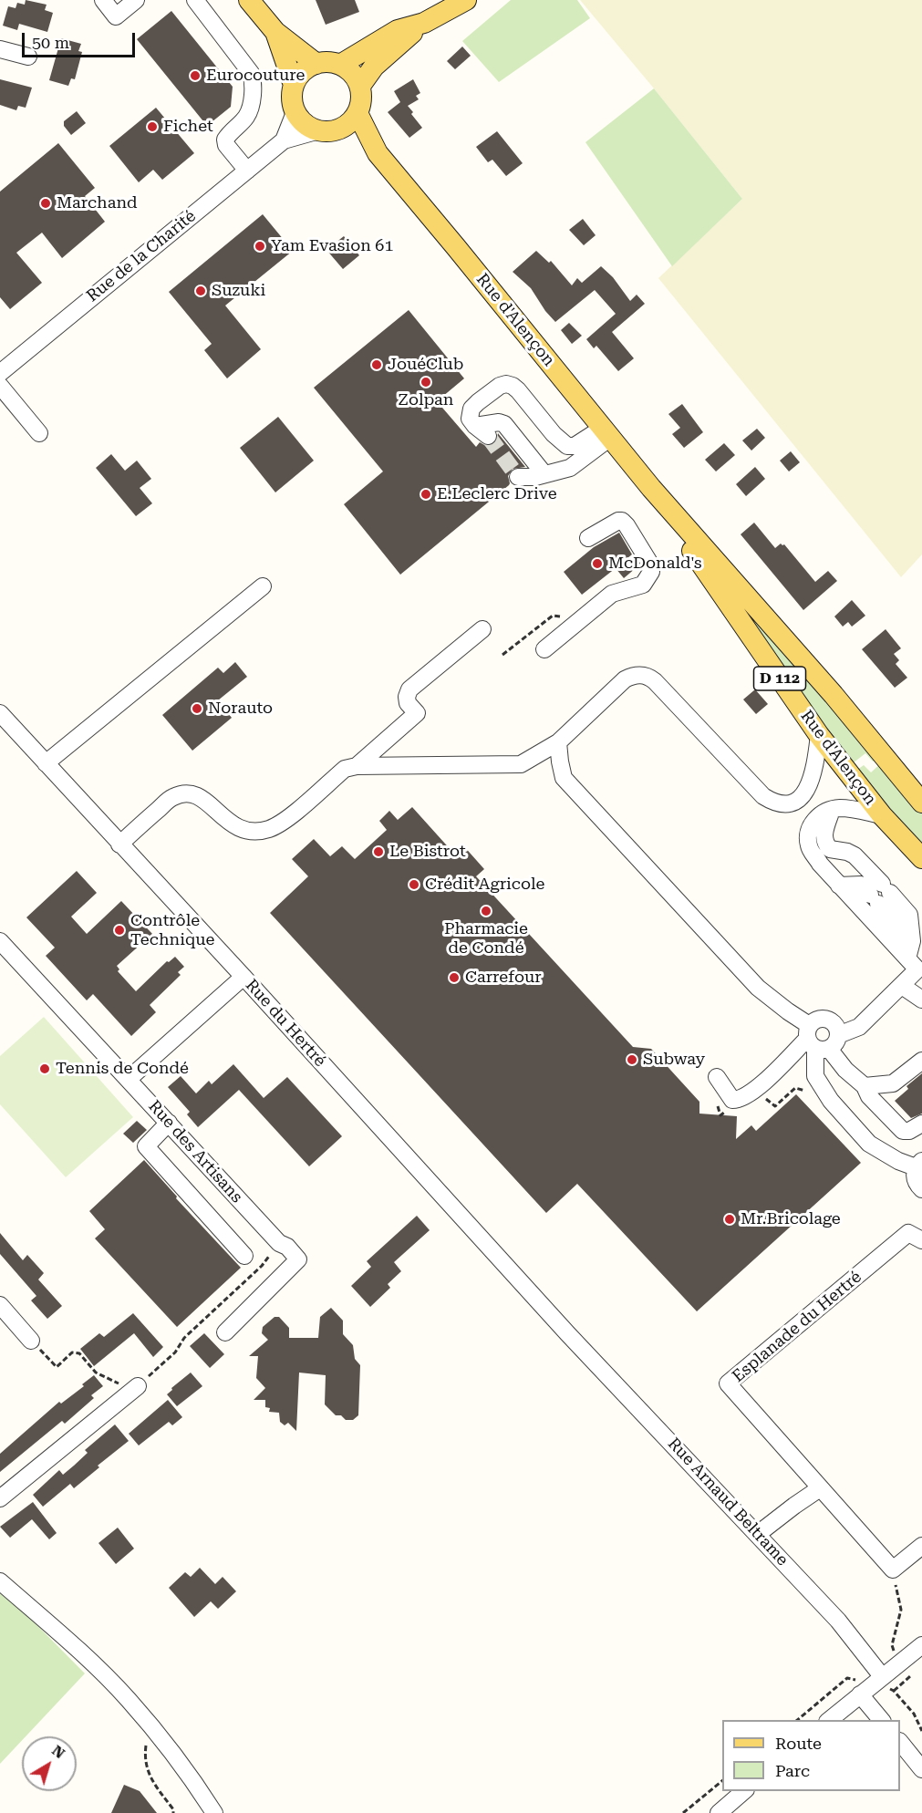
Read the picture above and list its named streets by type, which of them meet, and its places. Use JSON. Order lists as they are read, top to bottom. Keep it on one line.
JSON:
{"streets":{"main road":["Rue d'Alençon","D 112"],"street":["Rue de la Charité","Rue du Hertré","Rue des Artisans","Esplanade du Hertré","Rue Arnaud Beltrame"]},"crossings":[["Rue de la Charité","Rue d'Alençon"],["Rue du Hertré","Rue Arnaud Beltrame"]],"places":["Eurocouture","Fichet","Marchand","Yam Evasion 61","Suzuki","JouéClub","Zolpan","E.Leclerc Drive","McDonald's","Norauto","Le Bistrot","Crédit Agricole","Pharmacie de Condé","Contrôle Technique","Carrefour","Subway","Tennis de Condé","Mr.Bricolage"],"legend":["Route","Parc"],"scale_bar":"50 m","north":"top right"}
